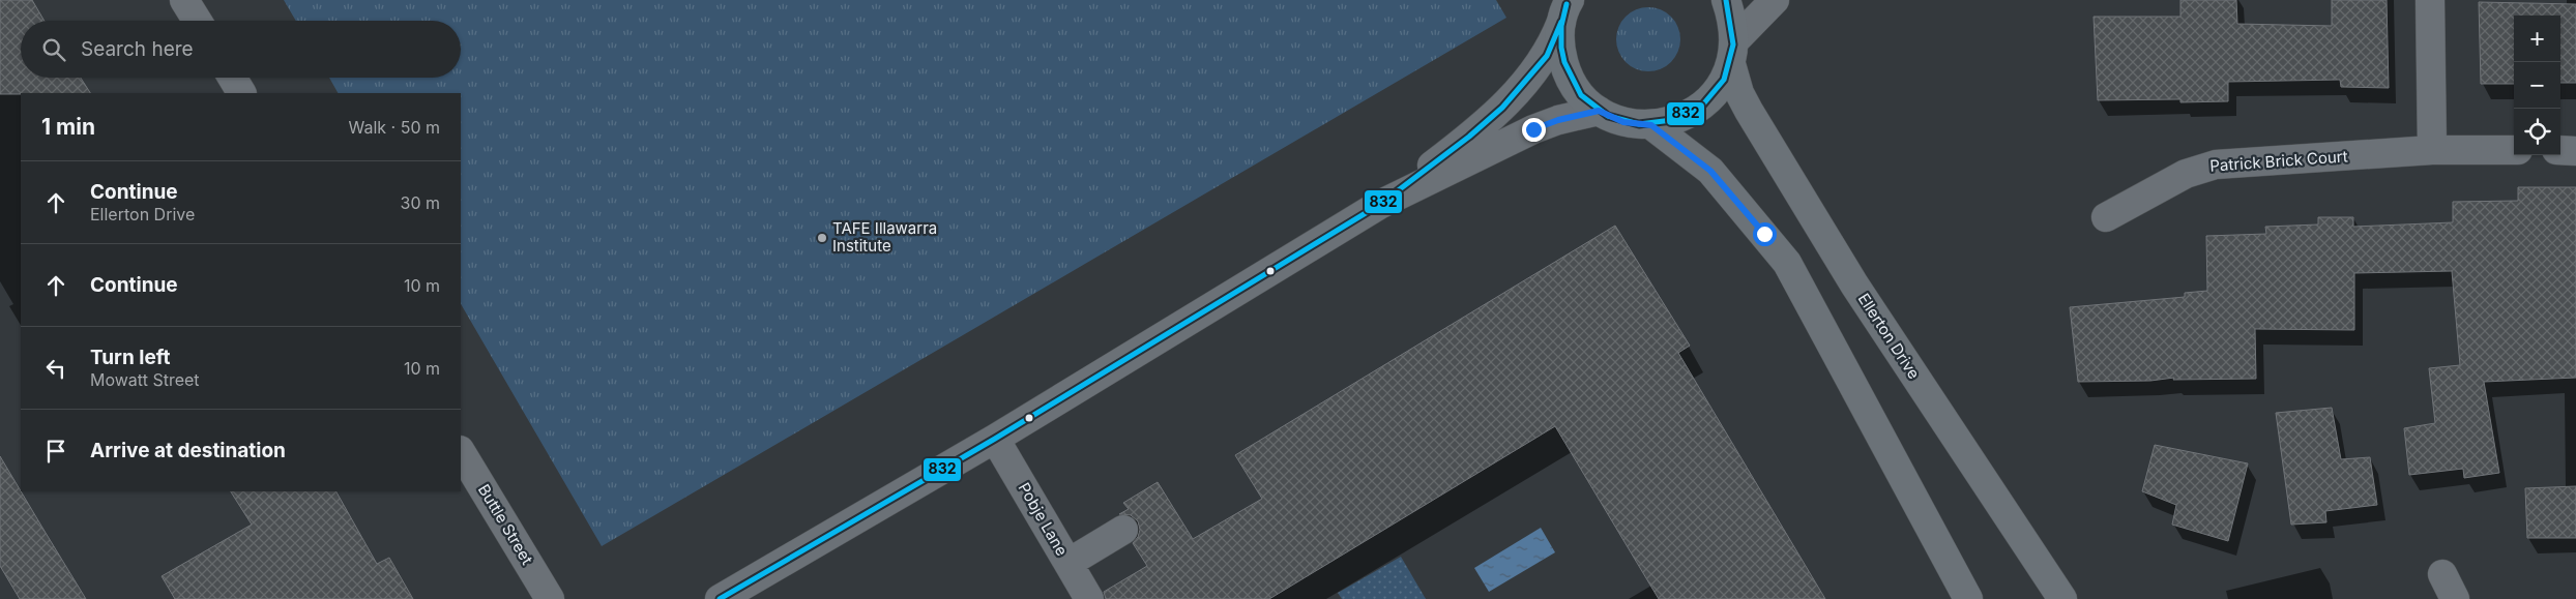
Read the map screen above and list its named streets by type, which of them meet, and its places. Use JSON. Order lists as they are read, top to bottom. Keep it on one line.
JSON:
{"streets":{"main road":["Ellerton Drive"],"street":["Patrick Brick Court","Pobje Lane","Buttle Street"]},"places":["TAFE Illawarra Institute"],"lines":["transit line 832"],"page":{"map_buttons":["+","−"],"search":"Search here","heading":["1 min","Walk · 50 m"],"list":[["Continue","Ellerton Drive","30 m"],["Continue","10 m"],["Turn left","Mowatt Street","10 m"],"Arrive at destination"]}}
